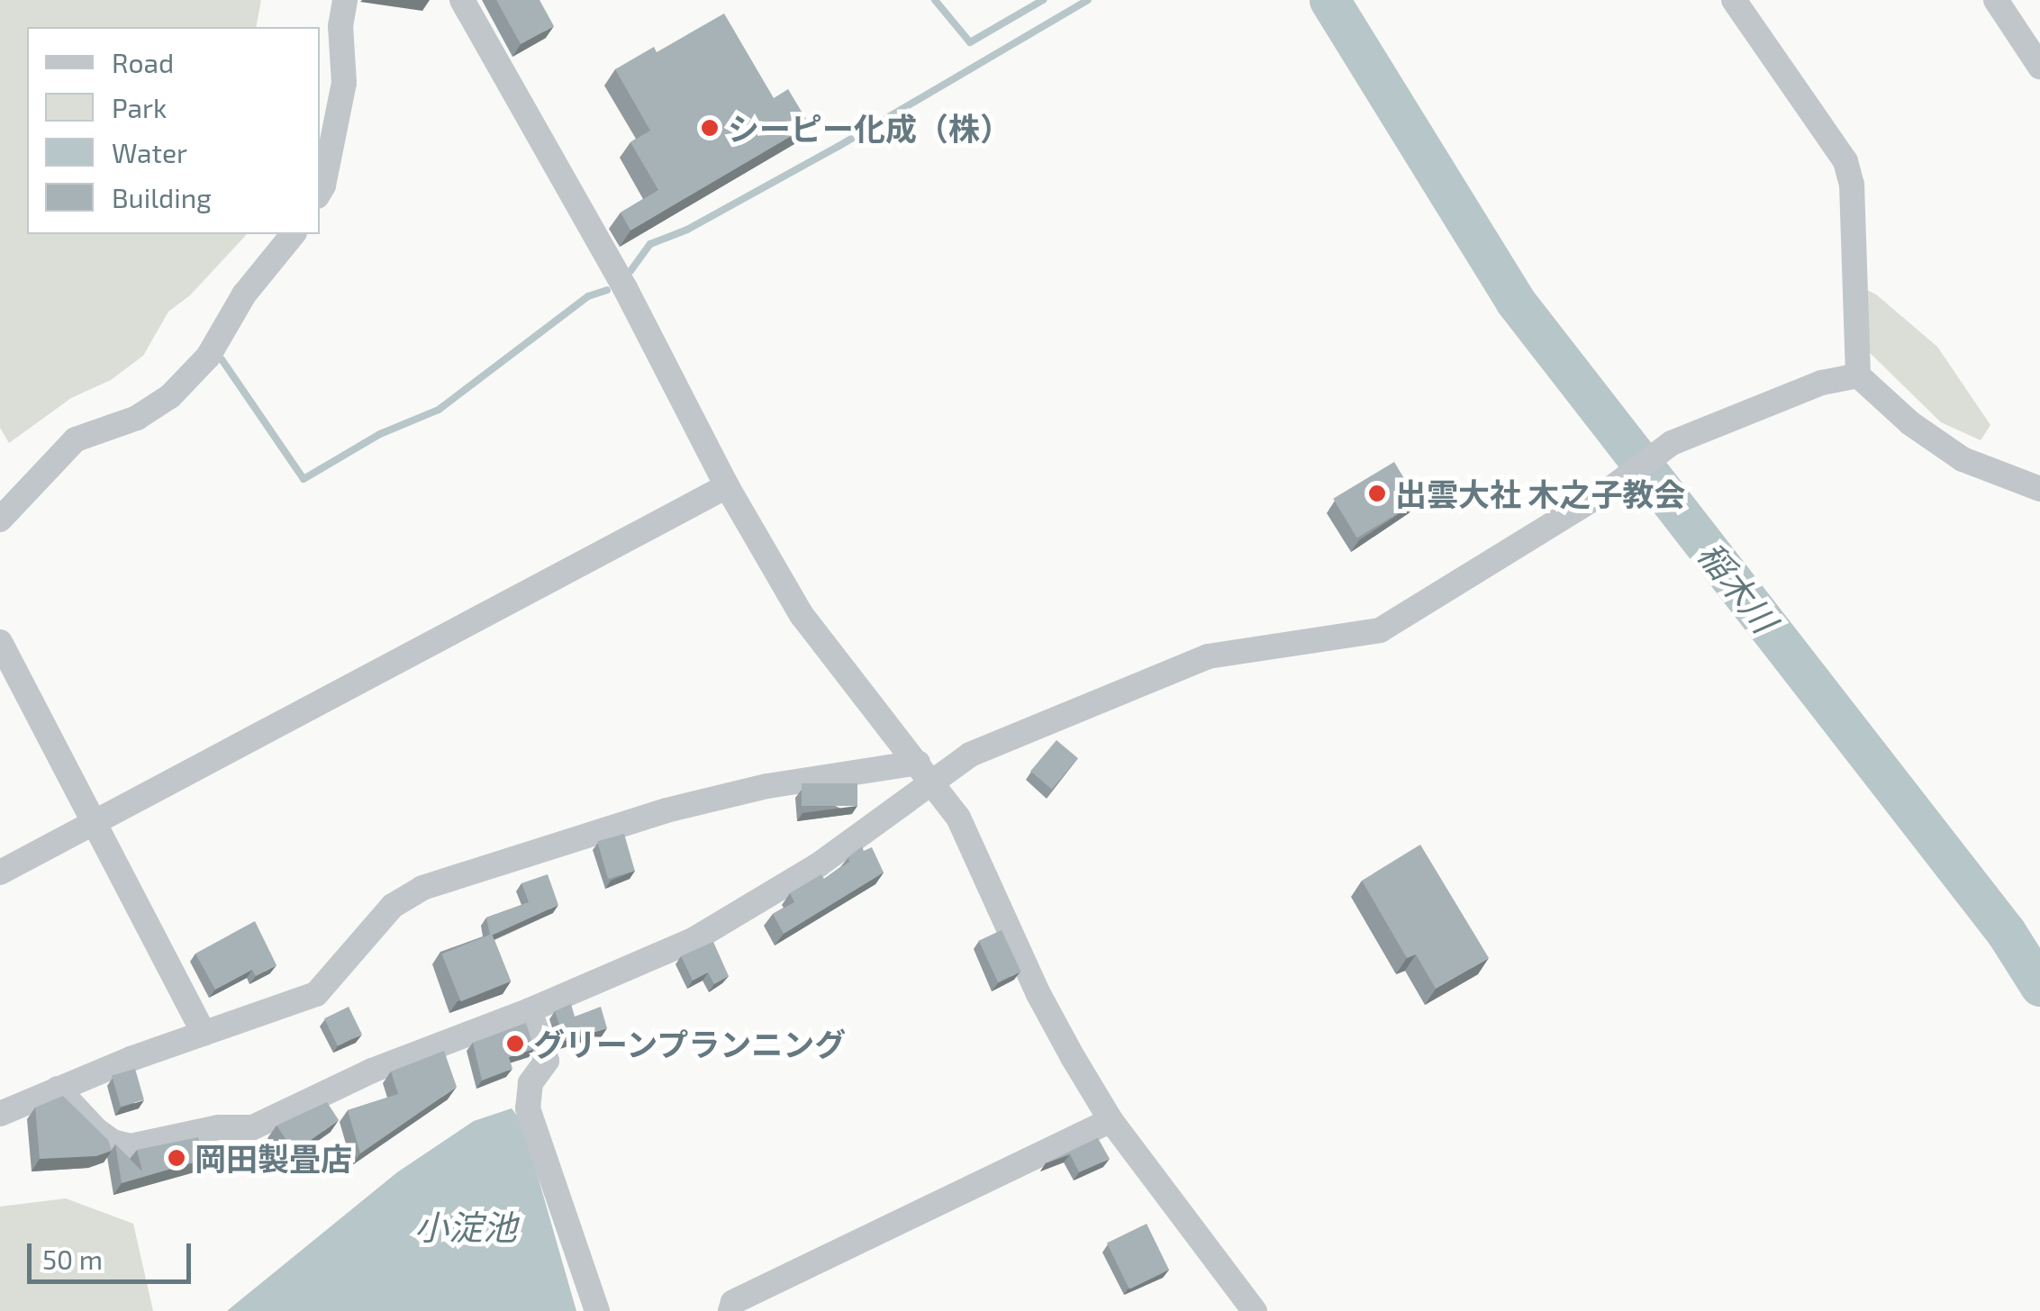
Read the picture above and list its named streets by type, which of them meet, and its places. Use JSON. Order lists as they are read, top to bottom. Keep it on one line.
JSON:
{"water":["稲木川","小淀池"],"places":["シーピー化成（株）","出雲大社 木之子教会","グリーンプランニング","岡田製畳店"],"legend":["Road","Park","Water","Building"],"scale_bar":"50 m"}
